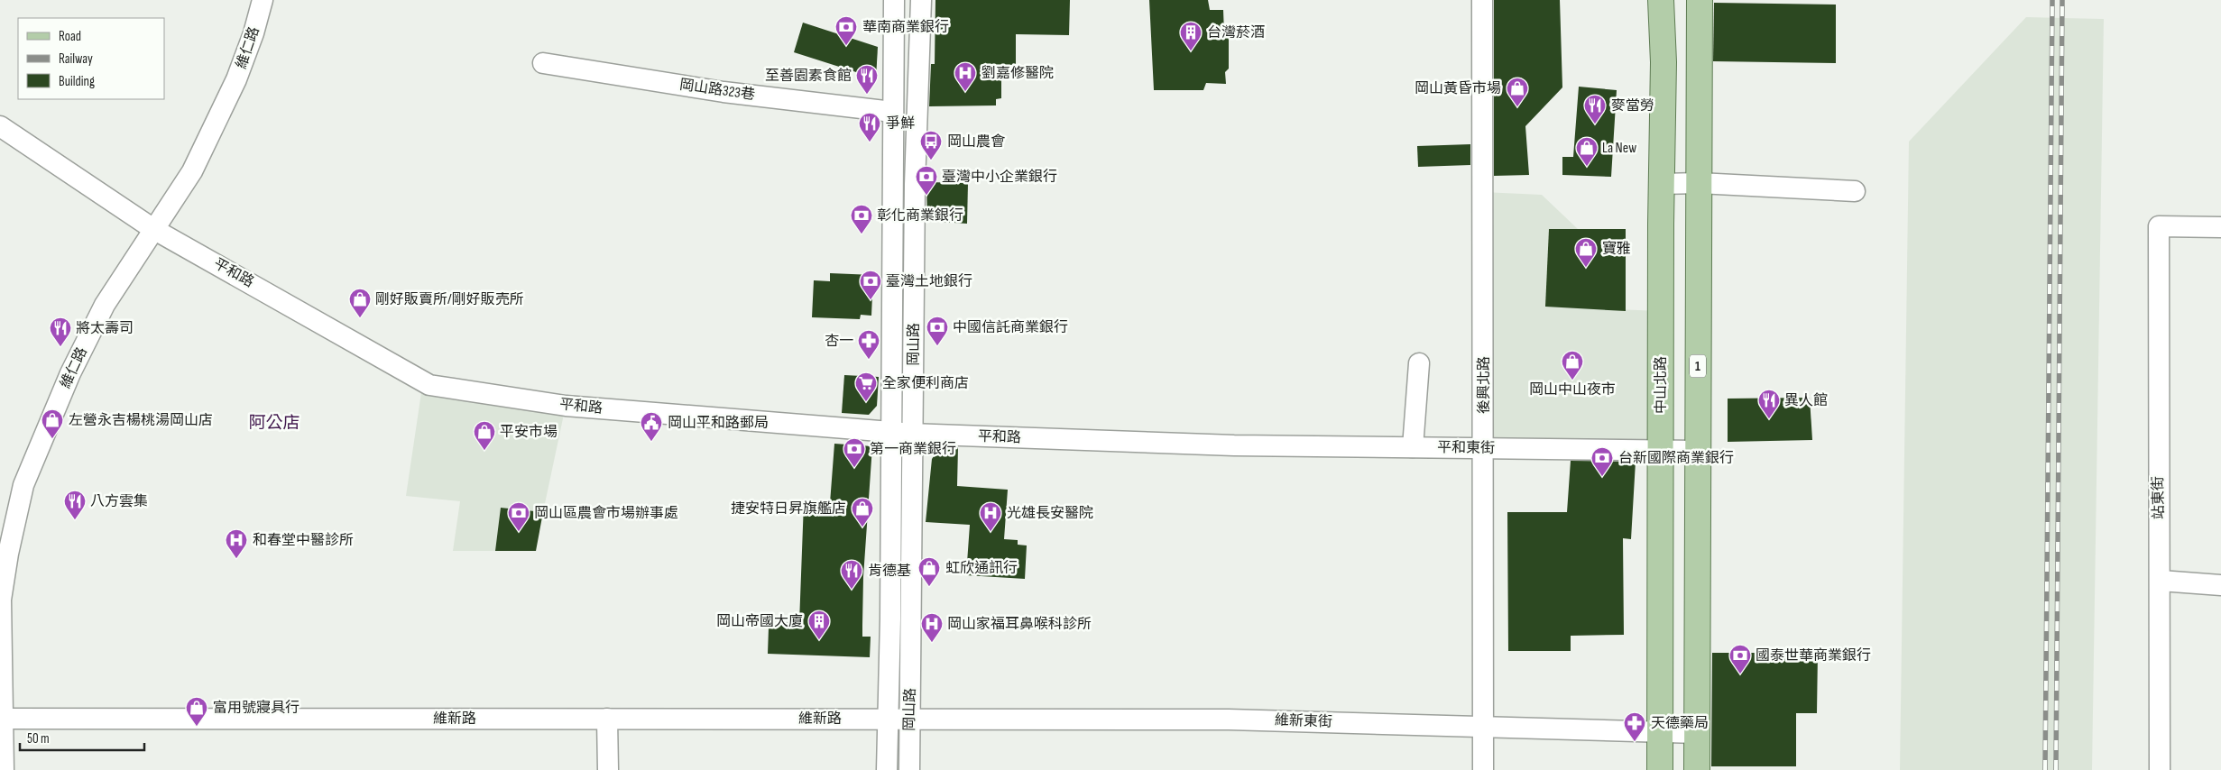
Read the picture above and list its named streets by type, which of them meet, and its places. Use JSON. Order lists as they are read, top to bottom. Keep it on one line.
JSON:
{"streets":{"main road":["1","中山北路"],"street":["維仁路","岡山路323巷","平和路","岡山路","後興北路","平和東街","站東街","維新路","維新東街"]},"crossings":[["維仁路","平和路"],["維仁路","維新路"],["岡山路323巷","岡山路"],["平和路","岡山路"],["平和路","平和東街"],["岡山路","維新路"],["岡山路","維新東街"],["1","平和東街"],["1","維新東街"],["後興北路","平和東街"],["後興北路","維新東街"],["中山北路","平和東街"],["中山北路","維新東街"],["維新路","維新東街"]],"districts":["阿公店"],"places":{"bank":["華南商業銀行","臺灣中小企業銀行","彰化商業銀行","臺灣土地銀行","中國信託商業銀行","第一商業銀行","台新國際商業銀行","岡山區農會市場辦事處","國泰世華商業銀行"],"building":["台灣菸酒","岡山帝國大廈"],"hospital":["劉嘉修醫院","光雄長安醫院","和春堂中醫診所","岡山家福耳鼻喉科診所"],"restaurant":["至善園素食館","麥當勞","爭鮮","將太壽司","異人館","八方雲集","肯德基"],"shop":["岡山黃昏市場","La New","寶雅","剛好販賣所/剛好販売所","岡山中山夜市","左營永吉楊桃湯岡山店","平安市場","捷安特日昇旗艦店","虹欣通訊行","富用號寢具行"],"bus stop":["岡山農會"],"pharmacy":["杏一","天德藥局"],"supermarket":["全家便利商店"],"public building":["岡山平和路郵局"]},"legend":["Road","Railway","Building"],"scale_bar":"50 m"}
